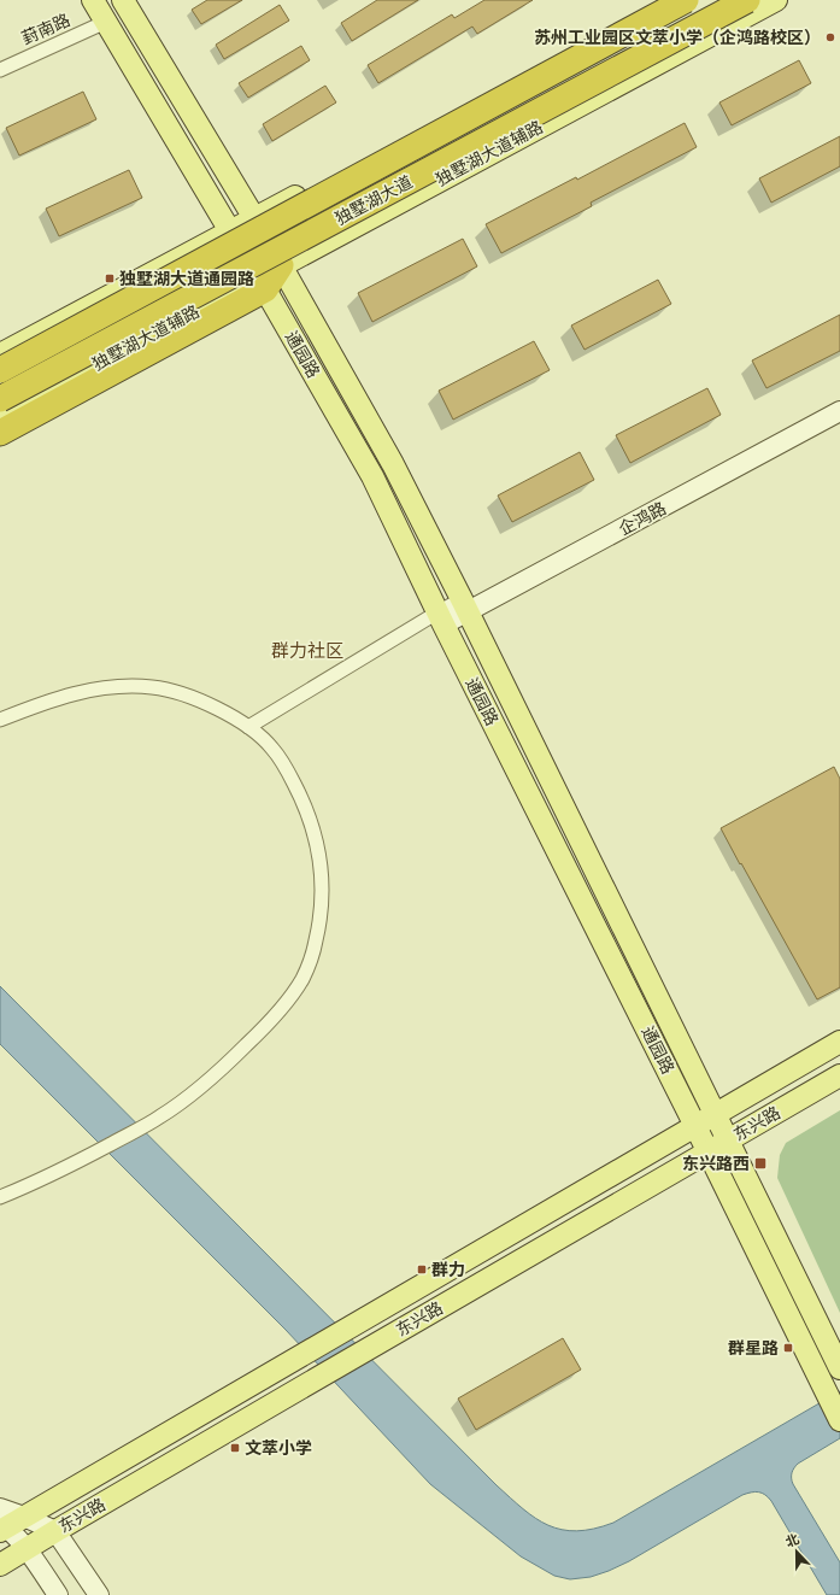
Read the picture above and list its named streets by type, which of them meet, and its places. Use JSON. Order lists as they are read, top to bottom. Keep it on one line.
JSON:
{"streets":{"highway":["独墅湖大道"],"main road":["独墅湖大道辅路","通园路","东兴路"],"street":["葑南路","企鸿路"]},"crossings":[["葑南路","通园路"],["独墅湖大道辅路","独墅湖大道"],["独墅湖大道辅路","通园路"],["通园路","企鸿路"],["通园路","东兴路"]],"districts":["群力社区"],"places":{"other":["苏州工业园区文萃小学（企鸿路校区）"],"transit":["独墅湖大道通园路","东兴路西","群力","群星路","文萃小学"]},"north":"top"}
